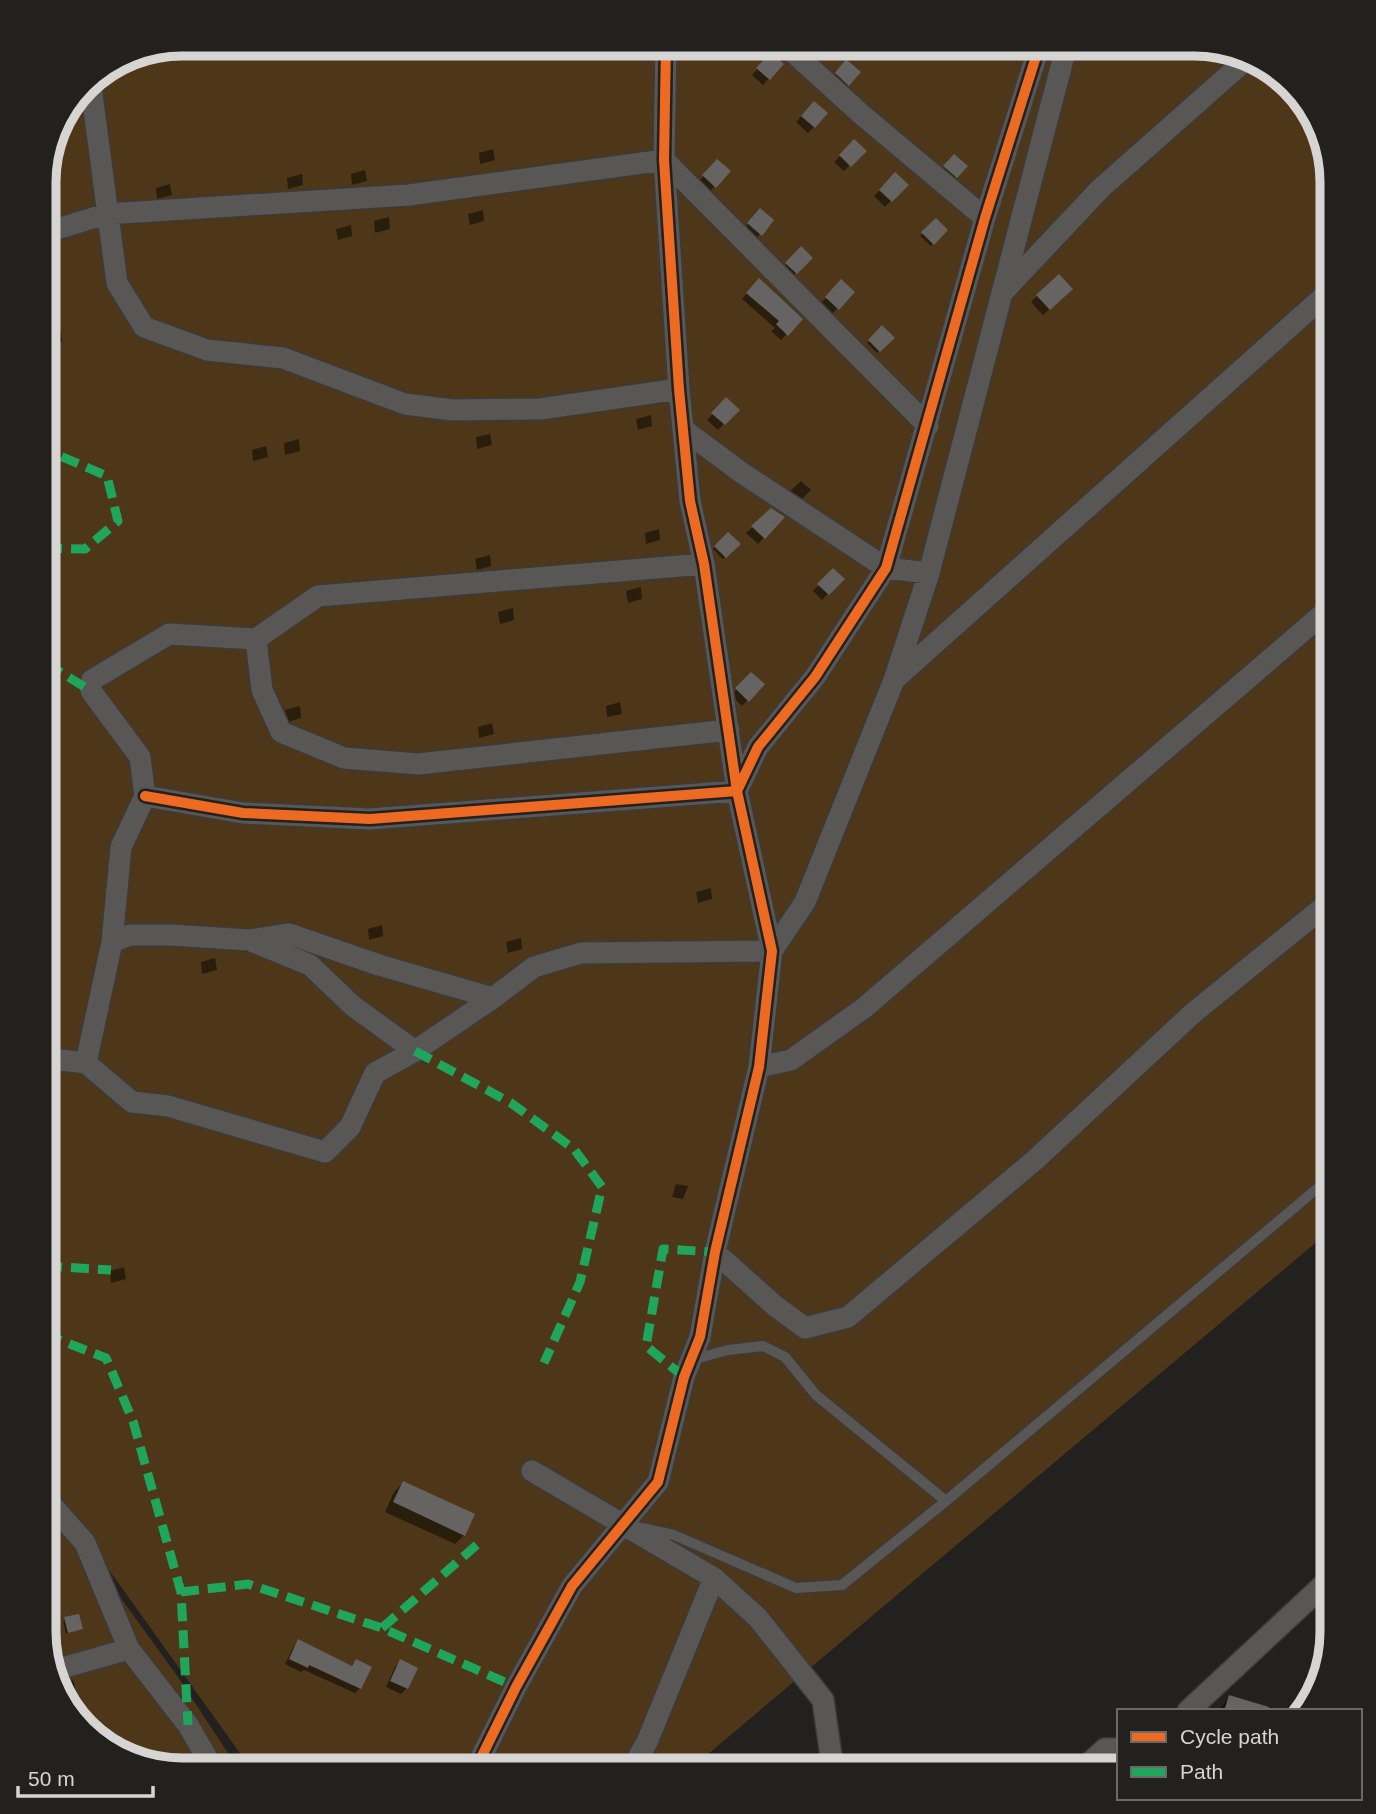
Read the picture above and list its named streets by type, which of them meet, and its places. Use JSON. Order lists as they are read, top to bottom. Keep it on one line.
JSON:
{"legend":["Cycle path","Path"],"scale_bar":"50 m"}
